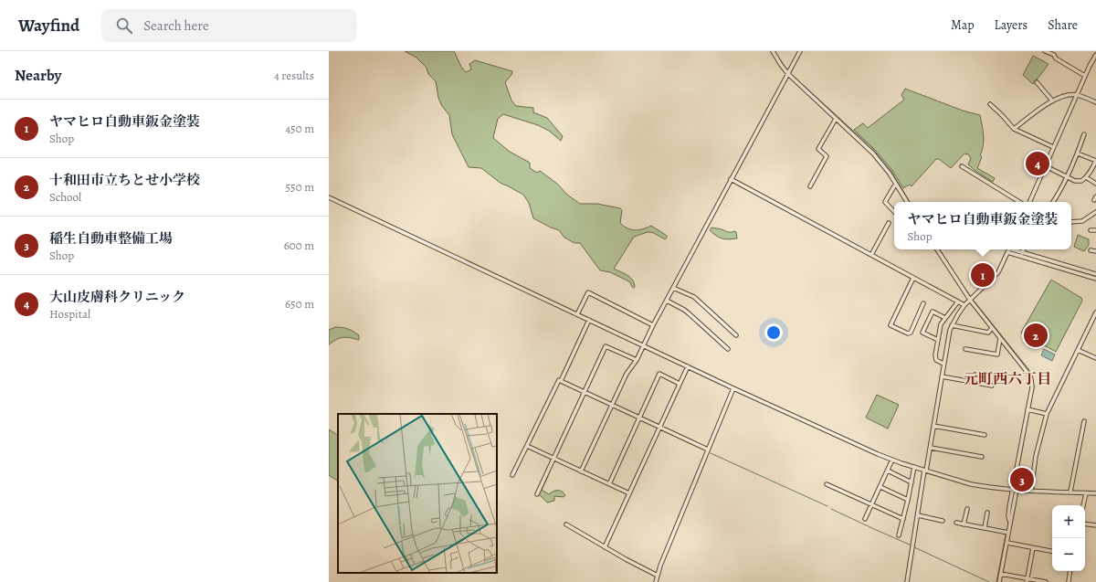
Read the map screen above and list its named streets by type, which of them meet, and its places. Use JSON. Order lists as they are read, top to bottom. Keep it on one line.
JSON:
{"districts":["元町西六丁目"],"page":{"header":"Wayfind","search":"Search here","nav":["Map","Layers","Share"],"heading":["Nearby","4 results"],"list":[{"mark":"1","name":"ヤマヒロ自動車鈑金塗装","note":"Shop","value":"450 m"},{"mark":"2","name":"十和田市立ちとせ小学校","note":"School","value":"550 m"},{"mark":"3","name":"稲生自動車整備工場","note":"Shop","value":"600 m"},{"mark":"4","name":"大山皮膚科クリニック","note":"Hospital","value":"650 m"}],"pins":["4","1","2","3"],"popup":["ヤマヒロ自動車鈑金塗装","Shop"],"map_buttons":["+","−"]}}
